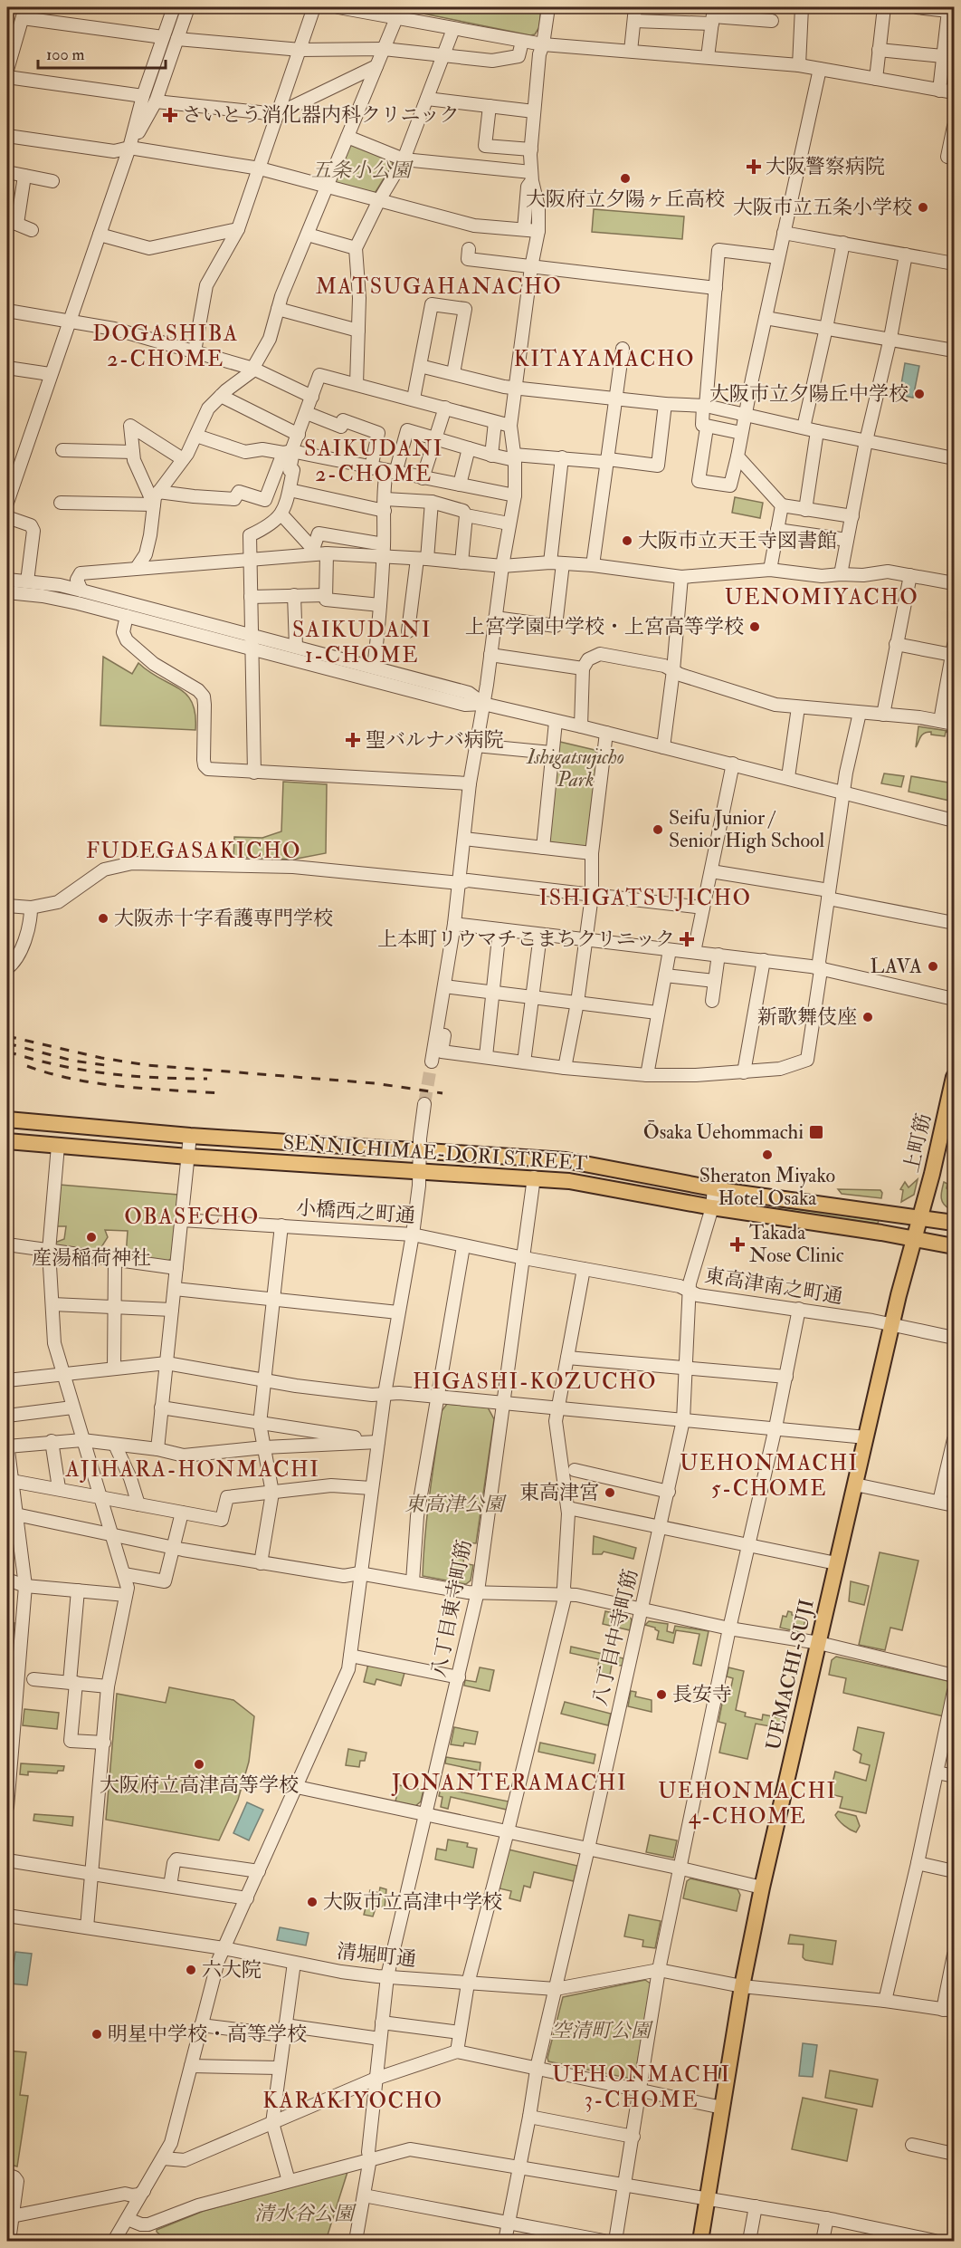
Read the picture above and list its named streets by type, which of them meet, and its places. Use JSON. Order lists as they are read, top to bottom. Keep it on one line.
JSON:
{"streets":{"main road":["上町筋","SENNICHIMAE-DORI STREET","UEMACHI-SUJI"],"street":["小橋西之町通","東高津南之町通","八丁目東寺町筋","八丁目中寺町筋","清堀町通"]},"crossings":[["上町筋","SENNICHIMAE-DORI STREET"],["上町筋","UEMACHI-SUJI"],["SENNICHIMAE-DORI STREET","八丁目東寺町筋"],["SENNICHIMAE-DORI STREET","八丁目中寺町筋"],["SENNICHIMAE-DORI STREET","UEMACHI-SUJI"],["小橋西之町通","東高津南之町通"],["小橋西之町通","八丁目東寺町筋"],["東高津南之町通","八丁目東寺町筋"],["東高津南之町通","八丁目中寺町筋"],["東高津南之町通","UEMACHI-SUJI"],["八丁目東寺町筋","清堀町通"],["八丁目中寺町筋","清堀町通"],["UEMACHI-SUJI","清堀町通"]],"districts":["MATSUGAHANACHO","DOGASHIBA 2-CHOME","KITAYAMACHO","SAIKUDANI 2-CHOME","UENOMIYACHO","SAIKUDANI 1-CHOME","FUDEGASAKICHO","ISHIGATSUJICHO","OBASECHO","HIGASHI-KOZUCHO","UEHONMACHI 5-CHOME","AJIHARA-HONMACHI","JONANTERAMACHI","UEHONMACHI 4-CHOME","UEHONMACHI 3-CHOME","KARAKIYOCHO"],"parks":["五条小公園","Ishigatsujicho Park","東高津公園","空清町公園","清水谷公園"],"places":{"health":["さいとう消化器内科クリニック","大阪警察病院","聖バルナバ病院","上本町リウマチこまちクリニック","Takada Nose Clinic"],"other":["大阪府立夕陽ヶ丘高校","大阪市立五条小学校","大阪市立夕陽丘中学校","大阪市立天王寺図書館","上宮学園中学校・上宮高等学校","Seifu Junior / Senior High School","大阪赤十字看護専門学校","LAVA","新歌舞伎座","Sheraton Miyako Hotel Osaka","産湯稲荷神社","東高津宮","長安寺","大阪府立高津高等学校","大阪市立高津中学校","六大院","明星中学校・高等学校"],"transit":["Ōsaka Uehommachi"]},"scale_bar":"100 m"}
